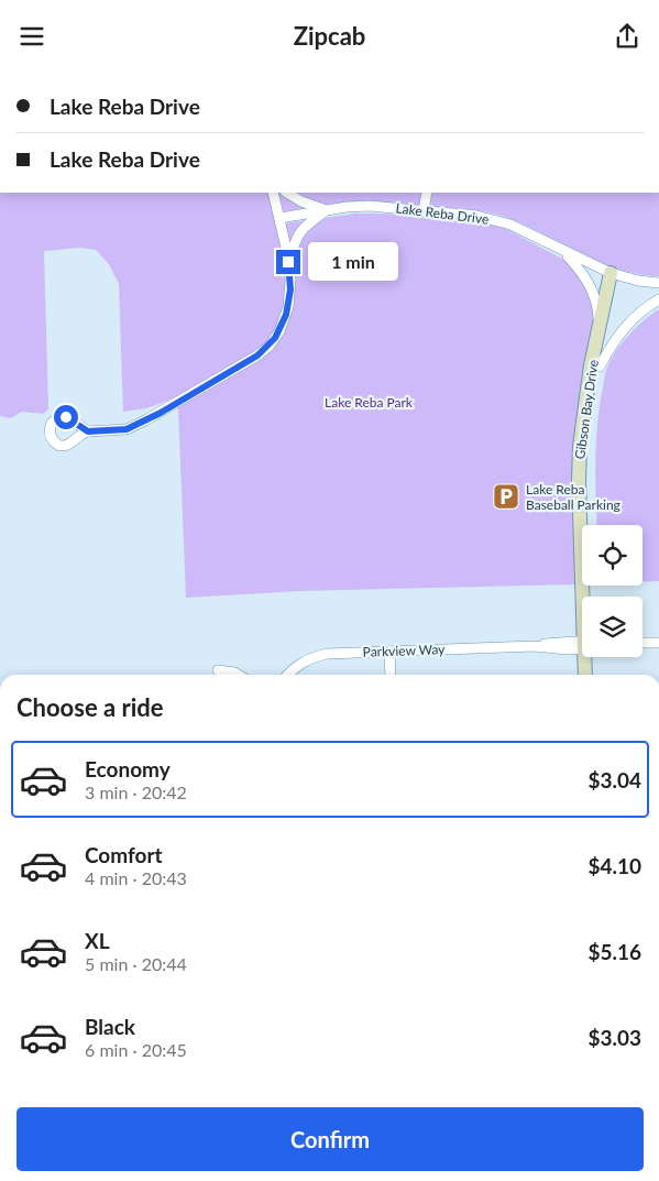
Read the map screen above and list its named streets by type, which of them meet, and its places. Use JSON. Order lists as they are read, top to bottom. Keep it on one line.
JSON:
{"streets":{"street":["Lake Reba Drive","Gibson Bay Drive","Parkview Way"]},"crossings":[["Lake Reba Drive","Gibson Bay Drive"]],"parks":["Lake Reba Park"],"places":{"parking":["Lake Reba Baseball Parking"]},"page":{"header":"Zipcab","banner":["Lake Reba Drive","Lake Reba Drive"],"bubble":"1 min","heading":"Choose a ride","list":[{"name":"Economy","note":"3 min · 20:42","value":"$3.04"},{"name":"Comfort","note":"4 min · 20:43","value":"$4.10"},{"name":"XL","note":"5 min · 20:44","value":"$5.16"},{"name":"Black","note":"6 min · 20:45","value":"$3.03"}],"buttons":"Confirm"}}
